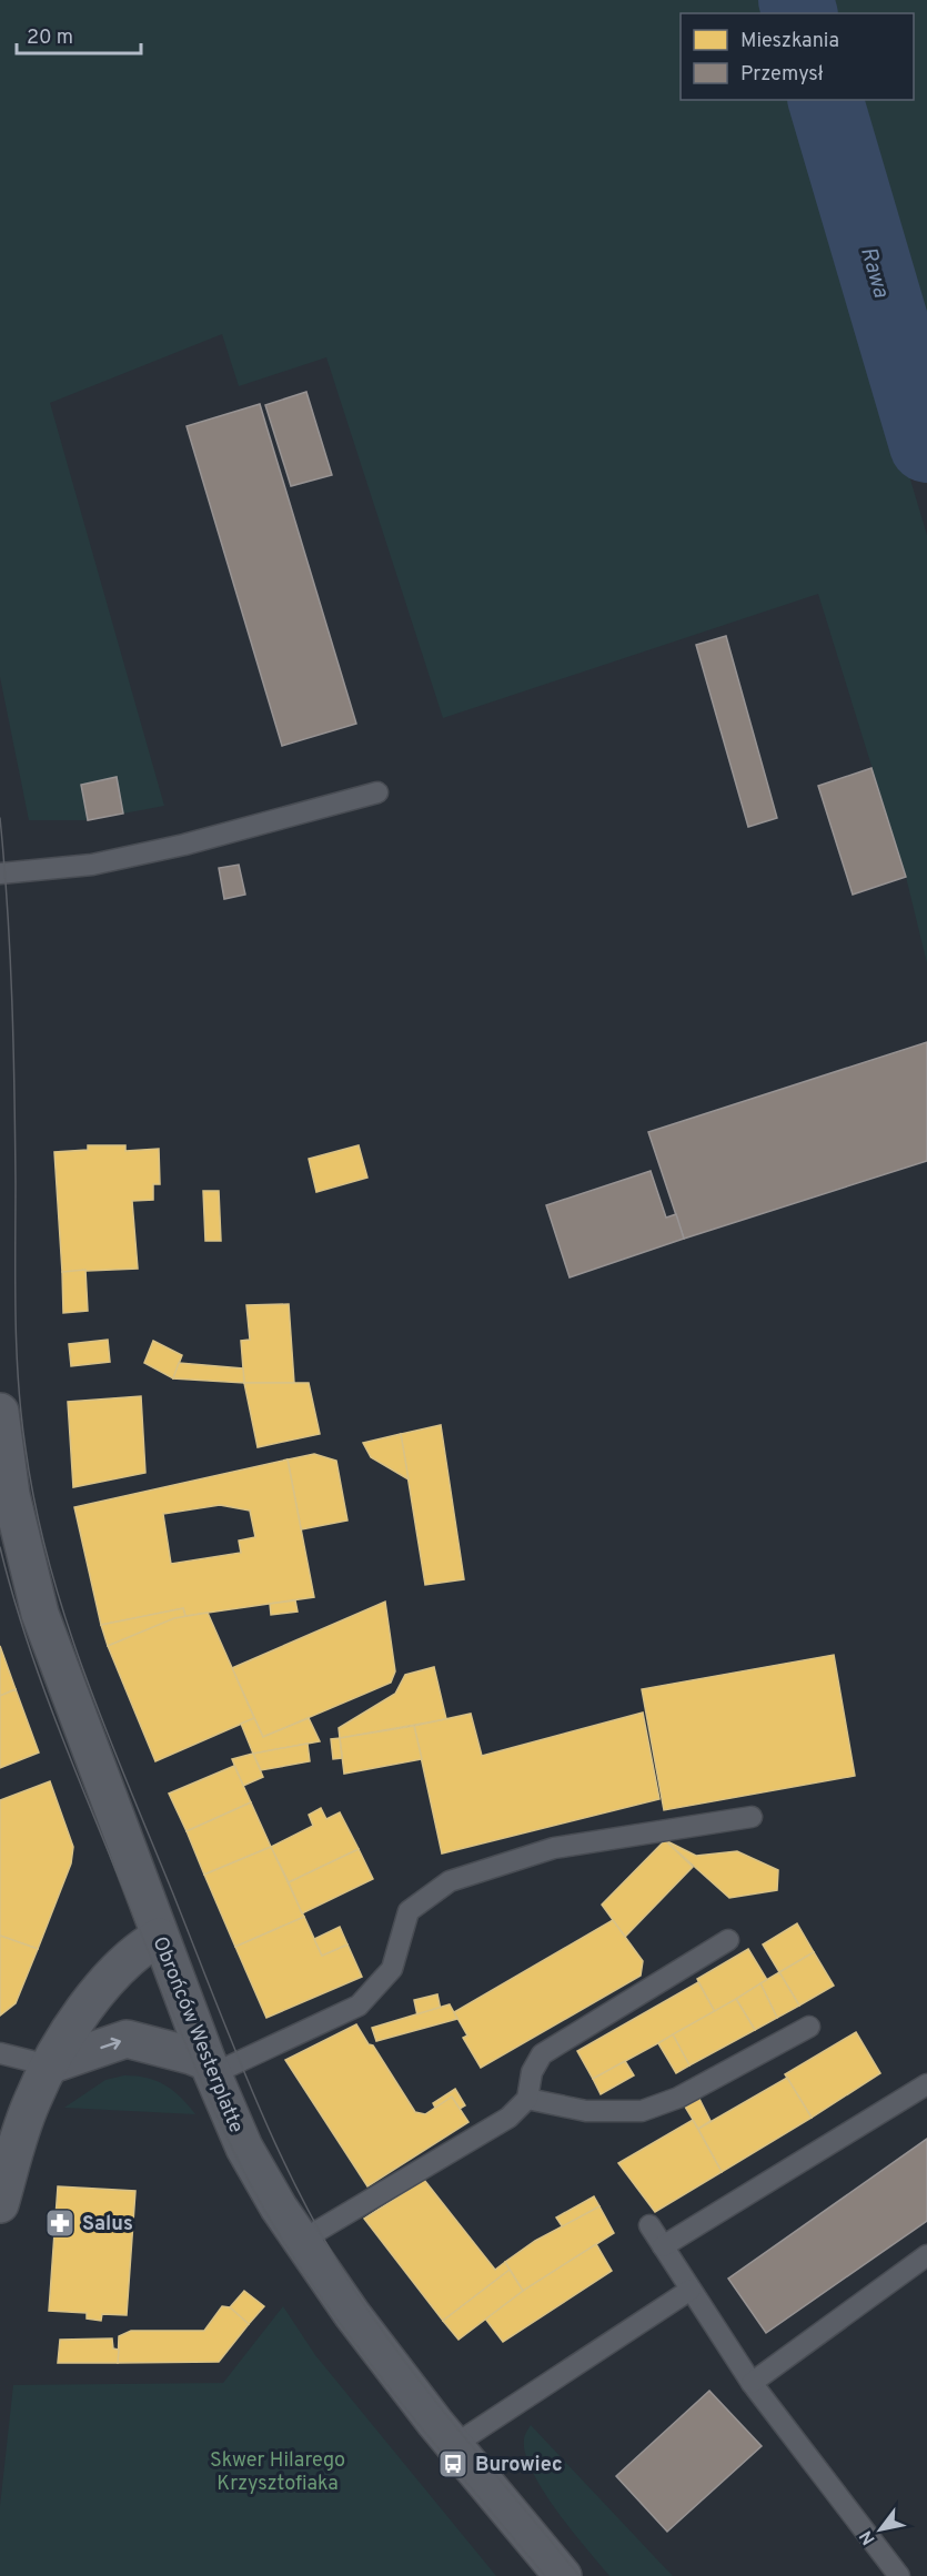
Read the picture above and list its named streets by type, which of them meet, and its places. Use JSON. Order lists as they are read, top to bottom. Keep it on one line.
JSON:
{"streets":{"street":["Obrońców Westerplatte"]},"water":["Rawa"],"parks":["Skwer Hilarego Krzysztofiaka"],"places":{"pharmacy":["Salus"],"bus stop":["Burowiec"]},"legend":["Mieszkania","Przemysł"],"scale_bar":"20 m","north":"bottom left"}
